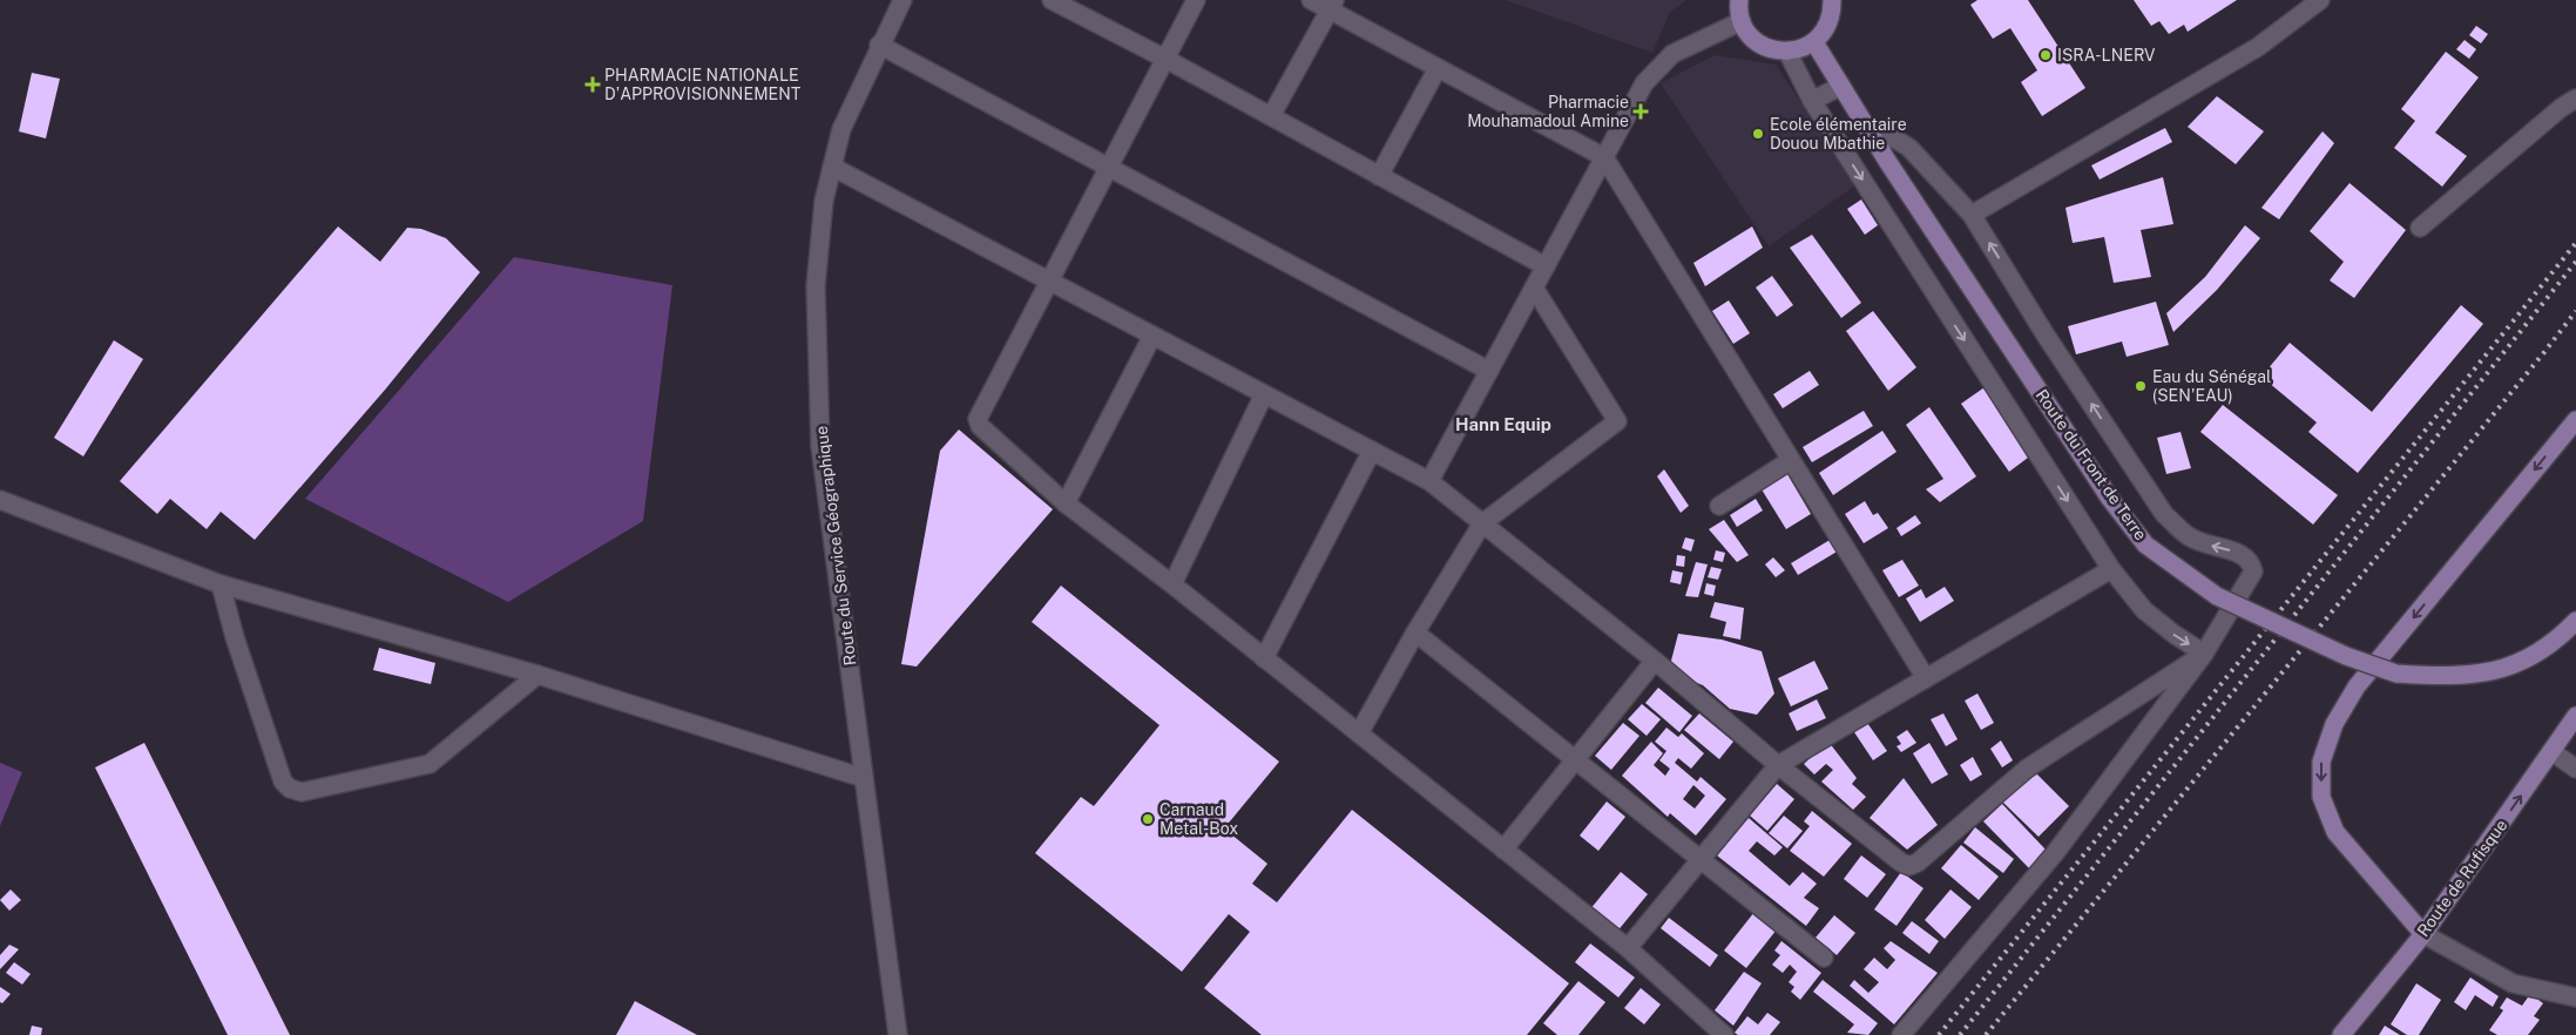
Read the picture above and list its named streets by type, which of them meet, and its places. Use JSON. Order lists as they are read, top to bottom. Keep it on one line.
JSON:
{"streets":{"main road":["Route du Front de Terre","Route de Rufisque"],"street":["Route du Service Géographique"]},"one_way":["Route de Rufisque"],"districts":["Hann Equip"],"places":{"other":["ISRA-LNERV","Ecole élémentaire Douou Mbathie","Eau du Sénégal (SEN'EAU)","Carnaud Metal-Box"],"health":["PHARMACIE NATIONALE D'APPROVISIONNEMENT","Pharmacie Mouhamadoul Amine"]}}
